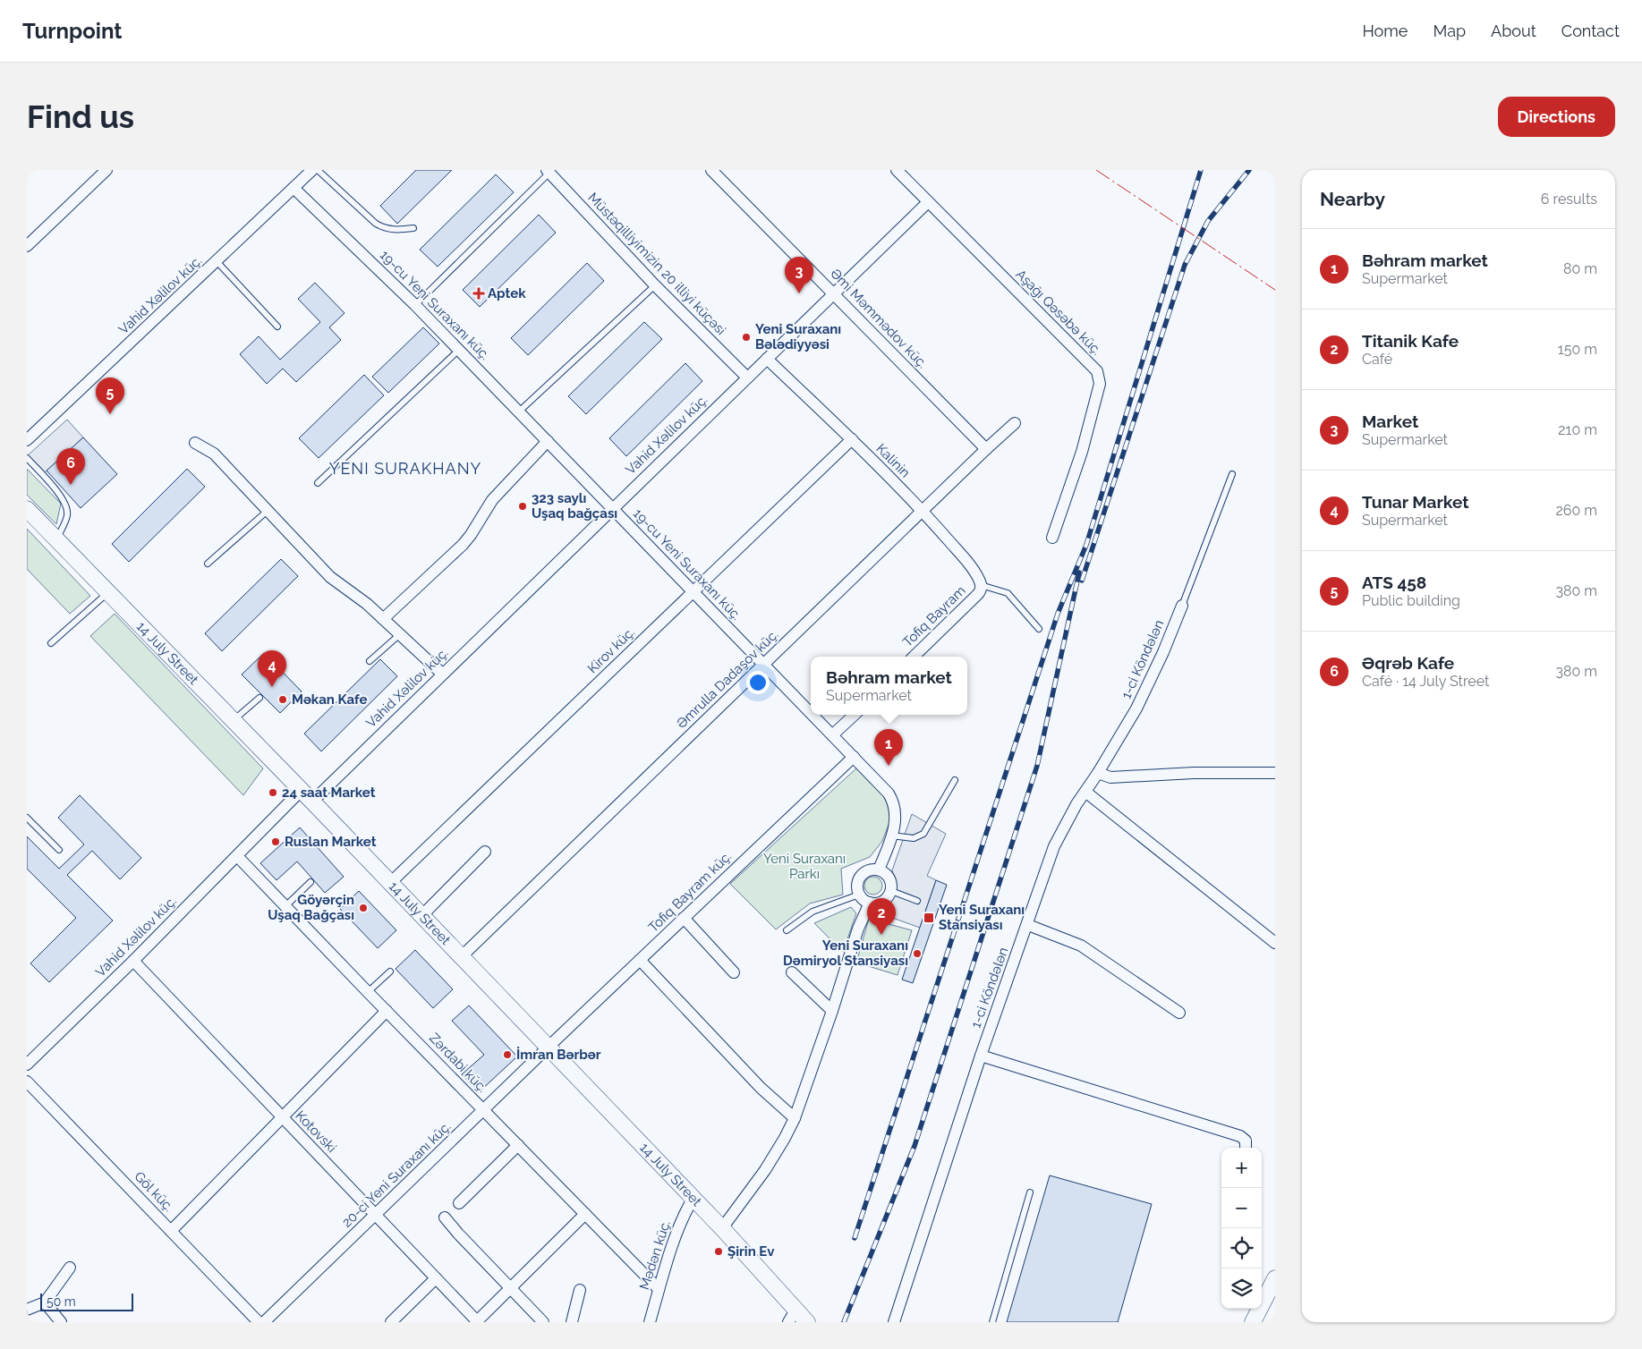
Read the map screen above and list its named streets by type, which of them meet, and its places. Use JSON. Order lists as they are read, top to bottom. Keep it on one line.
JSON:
{"streets":{"street":["Müstəqilliyimizin 20 illiyi küçəsi","Vahid Xəlilov küç.","19-cu Yeni Suraxanı küç.","Aşağı Qəsəbə küç.","Əmi Məmmədov küç.","Kalinin","Tofiq Bayram","Kirov küç.","14 July Street","1-ci Köndələn","Əmrulla Dadaşov küç.","Tofiq Bayram küç.","Zərdabi küç.","Kotovski","20-ci Yeni Suraxanı küç.","Göl küç.","Mədən küç."]},"crossings":[["Müstəqilliyimizin 20 illiyi küçəsi","Vahid Xəlilov küç."],["Vahid Xəlilov küç.","19-cu Yeni Suraxanı küç."],["Vahid Xəlilov küç.","Aşağı Qəsəbə küç."],["Vahid Xəlilov küç.","Əmi Məmmədov küç."],["Vahid Xəlilov küç.","Kalinin"],["Vahid Xəlilov küç.","14 July Street"],["Vahid Xəlilov küç.","Zərdabi küç."],["Vahid Xəlilov küç.","Kotovski"],["19-cu Yeni Suraxanı küç.","Kirov küç."],["19-cu Yeni Suraxanı küç.","Əmrulla Dadaşov küç."],["19-cu Yeni Suraxanı küç.","Tofiq Bayram küç."],["Əmi Məmmədov küç.","Əmrulla Dadaşov küç."],["Kalinin","Tofiq Bayram"],["Kalinin","Kirov küç."],["Kalinin","Əmrulla Dadaşov küç."],["Kirov küç.","14 July Street"],["14 July Street","Əmrulla Dadaşov küç."],["14 July Street","Tofiq Bayram küç."],["14 July Street","20-ci Yeni Suraxanı küç."],["14 July Street","Mədən küç."],["Tofiq Bayram küç.","20-ci Yeni Suraxanı küç."],["Zərdabi küç.","20-ci Yeni Suraxanı küç."],["Zərdabi küç.","Mədən küç."],["Kotovski","20-ci Yeni Suraxanı küç."]],"districts":["YENI SURAKHANY"],"parks":["Yeni Suraxanı Parkı"],"places":{"health":["Aptek"],"other":["Yeni Suraxanı Bələdiyyəsi","323 saylı Uşaq bağçası","Məkan Kafe","24 saat Market","Ruslan Market","Göyərçin Uşaq Bağçası","Yeni Suraxanı Dəmiryol Stansiyası","İmran Bərbər","Şirin Ev"],"transit":["Yeni Suraxanı Stansiyası"]},"scale_bar":"50 m","page":{"header":"Turnpoint","nav":["Home","Map","About","Contact"],"buttons":"Directions","title":"Find us","heading":["Nearby","6 results"],"list":[{"mark":"1","name":"Bәhram market","note":"Supermarket","value":"80 m"},{"mark":"2","name":"Titanik Kafe","note":"Café","value":"150 m"},{"mark":"3","name":"Market","note":"Supermarket","value":"210 m"},{"mark":"4","name":"Tunar Market","note":"Supermarket","value":"260 m"},{"mark":"5","name":"ATS 458","note":"Public building","value":"380 m"},{"mark":"6","name":"Əqrəb Kafe","note":"Café · 14 July Street","value":"380 m"}],"pins":["3","5","6","4","1","2"],"popup":["Bәhram market","Supermarket"],"map_buttons":["+","−"],"scale":"50 m"}}
